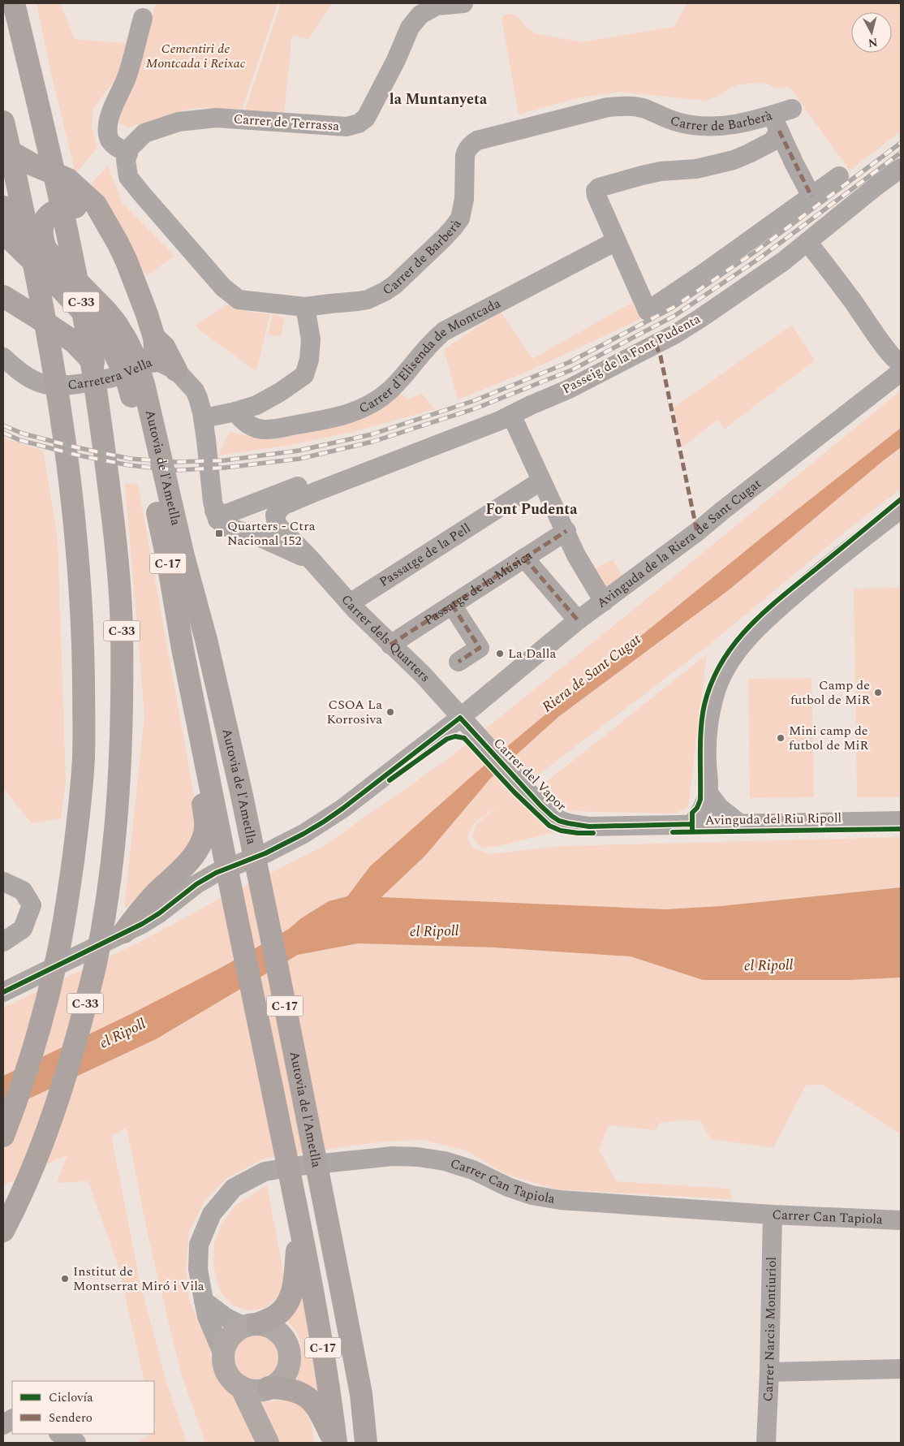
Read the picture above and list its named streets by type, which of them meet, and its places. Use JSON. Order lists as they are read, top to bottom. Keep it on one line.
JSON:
{"streets":{"highway":["C-33","Autovia de l'Ametlla","C-17"],"street":["Carrer de Barberà","Carrer de Terrassa","Passeig de la Font Pudenta","Carrer d'Elisenda de Montcada","Carretera Vella","Avinguda de la Riera de Sant Cugat","Passatge de la Pell","Passatge de la Música","Carrer dels Quarters","Carrer del Vapor","Carrer Can Tapiola","Carrer Narcis Montiuriol"],"cycle path":["Avinguda del Riu Ripoll"]},"crossings":[["Carrer de Barberà","Carrer de Terrassa"],["Passeig de la Font Pudenta","Carrer dels Quarters"],["Carretera Vella","Carrer dels Quarters"],["Autovia de l'Ametlla","C-17"],["Avinguda de la Riera de Sant Cugat","Carrer dels Quarters"],["Avinguda de la Riera de Sant Cugat","Carrer del Vapor"],["Passatge de la Pell","Carrer dels Quarters"],["Passatge de la Música","Carrer dels Quarters"],["Carrer dels Quarters","Carrer del Vapor"],["Carrer Can Tapiola","Carrer Narcis Montiuriol"]],"districts":["la Muntanyeta","Font Pudenta"],"water":["Riera de Sant Cugat","el Ripoll"],"parks":["Cementiri de Montcada i Reixac"],"places":{"transit":["Quarters - Ctra Nacional 152"],"other":["La Dalla","Camp de futbol de MiR","CSOA La Korrosiva","Mini camp de futbol de MiR","Institut de Montserrat Miró i Vila"]},"legend":["Ciclovía","Sendero"],"north":"bottom"}
